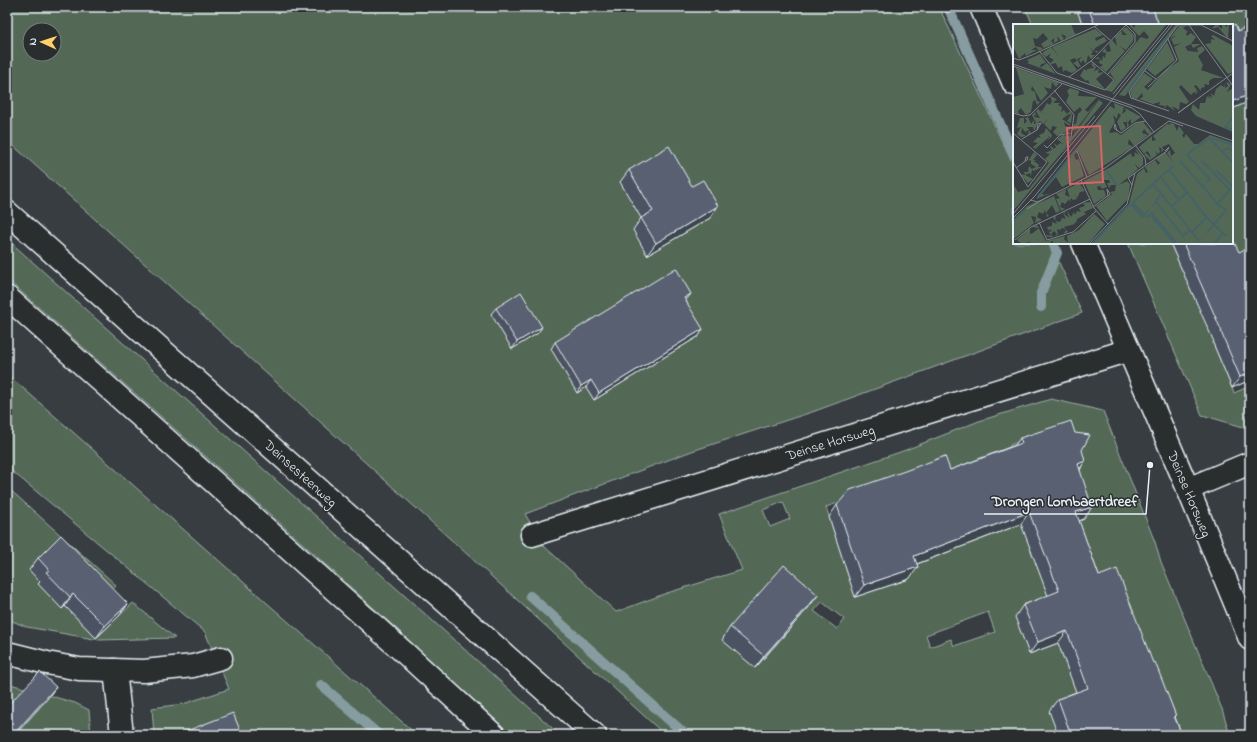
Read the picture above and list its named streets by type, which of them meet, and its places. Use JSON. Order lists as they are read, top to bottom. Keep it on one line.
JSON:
{"streets":{"main road":["Deinse Horsweg","Deinsesteenweg"]},"places":["Drongen Lombaertdreef"],"north":"left"}
